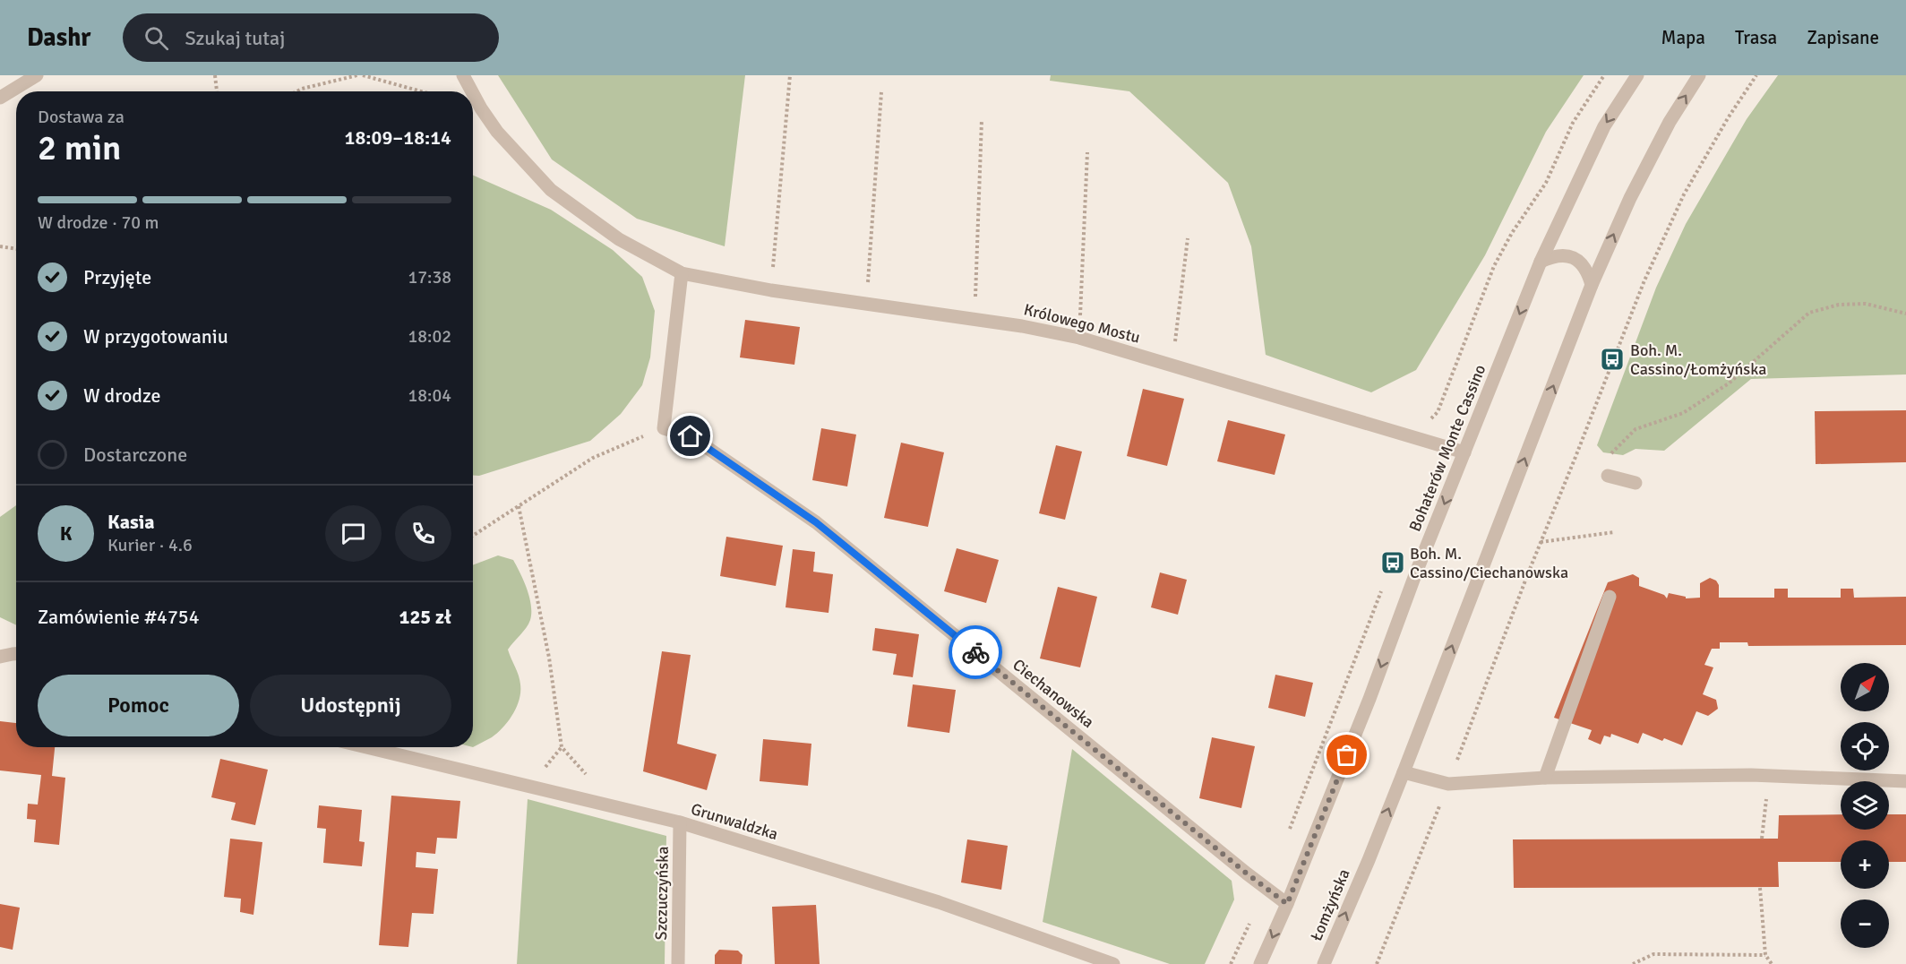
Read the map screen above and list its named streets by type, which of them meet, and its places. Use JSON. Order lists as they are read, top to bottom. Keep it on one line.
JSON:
{"streets":{"street":["Królowego Mostu","Bohaterów Monte Cassino","Ciechanowska","Grunwaldzka","Szczuczyńska","Łomżyńska"]},"crossings":[["Królowego Mostu","Bohaterów Monte Cassino"],["Bohaterów Monte Cassino","Ciechanowska"],["Grunwaldzka","Szczuczyńska"]],"one_way":["Łomżyńska"],"places":{"bus stop":["Boh. M. Cassino/Łomżyńska","Boh. M. Cassino/Ciechanowska"]},"north":"top right","page":{"header":"Dashr","search":"Szukaj tutaj","nav":["Mapa","Trasa","Zapisane"],"heading":["2 min","Dostawa za","18:09–18:14"],"panel":["Kasia","Kurier · 4.6","Zamówienie #4754","125 zł"],"bar":"W drodze · 70 m","list":[["Przyjęte","17:38"],["W przygotowaniu","18:02"],["W drodze","18:04"],"Dostarczone"],"round":"K","map_buttons":["+","−"],"buttons":["Pomoc","Udostępnij"]}}
